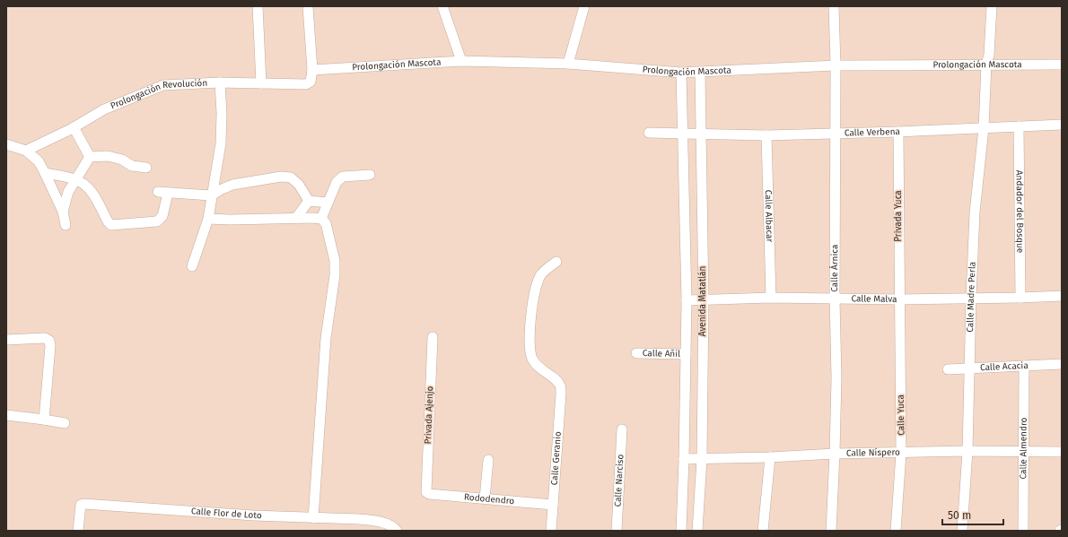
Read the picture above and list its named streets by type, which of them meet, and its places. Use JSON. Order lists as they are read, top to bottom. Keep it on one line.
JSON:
{"streets":{"street":["Prolongación Mascota","Prolongación Revolución","Calle Verbena","Andador del Bosque","Calle Albacar","Privada Yuca","Calle Árnica","Calle Madre Perla","Calle Malva","Avenida Matatlán","Calle Añil","Calle Acacia","Privada Ajenjo","Calle Yuca","Calle Almendro","Calle Níspero","Calle Geranio","Calle Narciso","Rododendro","Calle Flor de Loto"]},"crossings":[["Prolongación Mascota","Prolongación Revolución"],["Prolongación Mascota","Calle Árnica"],["Prolongación Mascota","Calle Madre Perla"],["Prolongación Mascota","Avenida Matatlán"],["Calle Verbena","Andador del Bosque"],["Calle Verbena","Calle Albacar"],["Calle Verbena","Privada Yuca"],["Calle Verbena","Calle Árnica"],["Calle Verbena","Calle Madre Perla"],["Calle Verbena","Avenida Matatlán"],["Andador del Bosque","Calle Malva"],["Calle Albacar","Calle Malva"],["Privada Yuca","Calle Malva"],["Privada Yuca","Calle Yuca"],["Calle Árnica","Calle Malva"],["Calle Árnica","Calle Níspero"],["Calle Madre Perla","Calle Malva"],["Calle Madre Perla","Calle Acacia"],["Calle Madre Perla","Calle Níspero"],["Calle Malva","Avenida Matatlán"],["Calle Malva","Calle Yuca"],["Avenida Matatlán","Calle Añil"],["Avenida Matatlán","Calle Níspero"],["Calle Acacia","Calle Almendro"],["Privada Ajenjo","Rododendro"],["Calle Yuca","Calle Níspero"],["Calle Almendro","Calle Níspero"],["Calle Geranio","Rododendro"]],"scale_bar":"50 m"}
